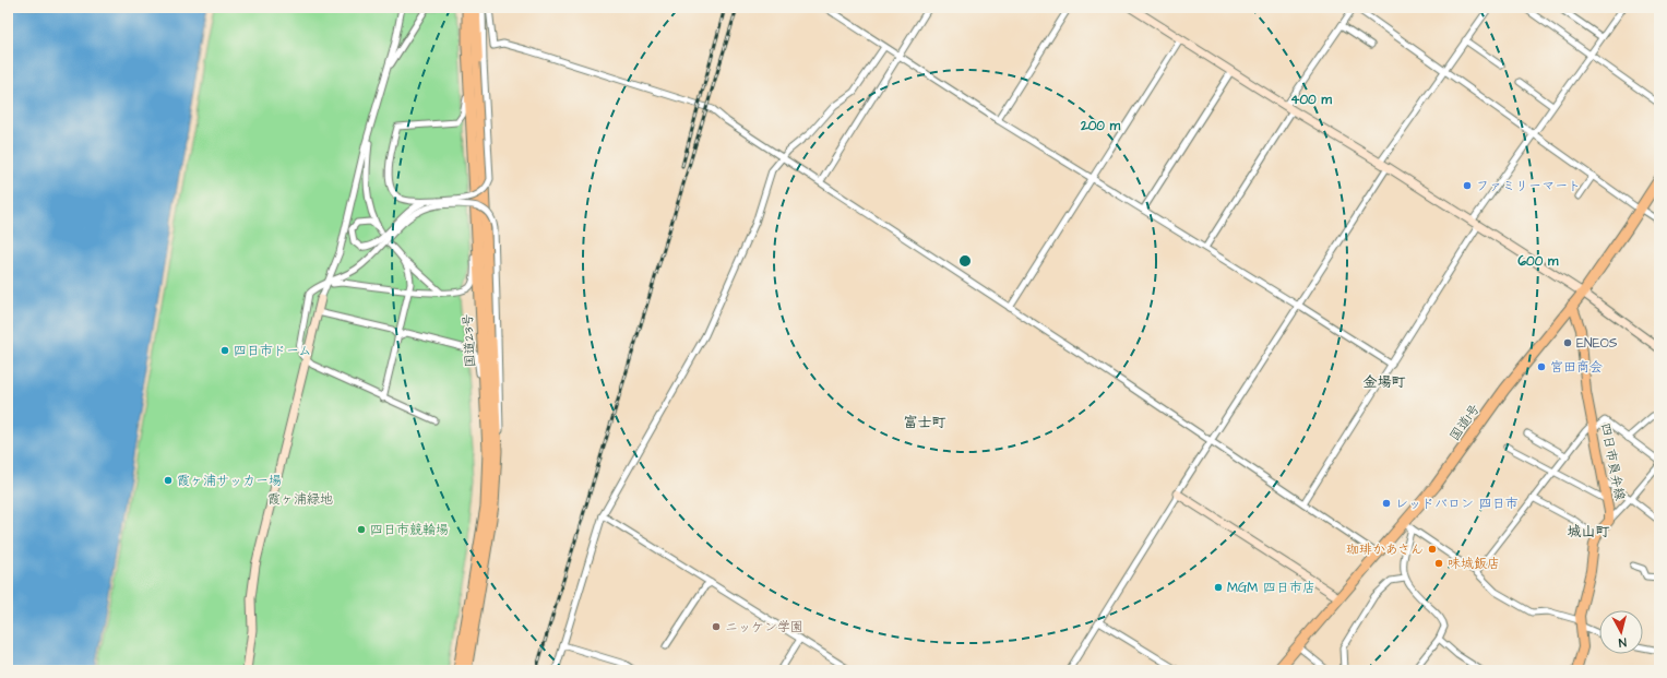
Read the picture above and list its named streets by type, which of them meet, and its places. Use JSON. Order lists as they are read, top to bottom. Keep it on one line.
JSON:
{"streets":{"highway":["国道23号","国道1号"],"main road":["四日市員弁線"]},"crossings":[["国道1号","四日市員弁線"]],"districts":["金場町","富士町","城山町"],"parks":["霞ヶ浦緑地"],"places":["ファミリーマート","ENEOS","四日市ドーム","宮田商会","霞ヶ浦サッカー場","レッドバロン 四日市","四日市競輪場","珈琲かあさん","味城飯店","MGM 四日市店","ニッケン学園"],"north":"bottom","rings":["400 m","200 m","600 m"]}
